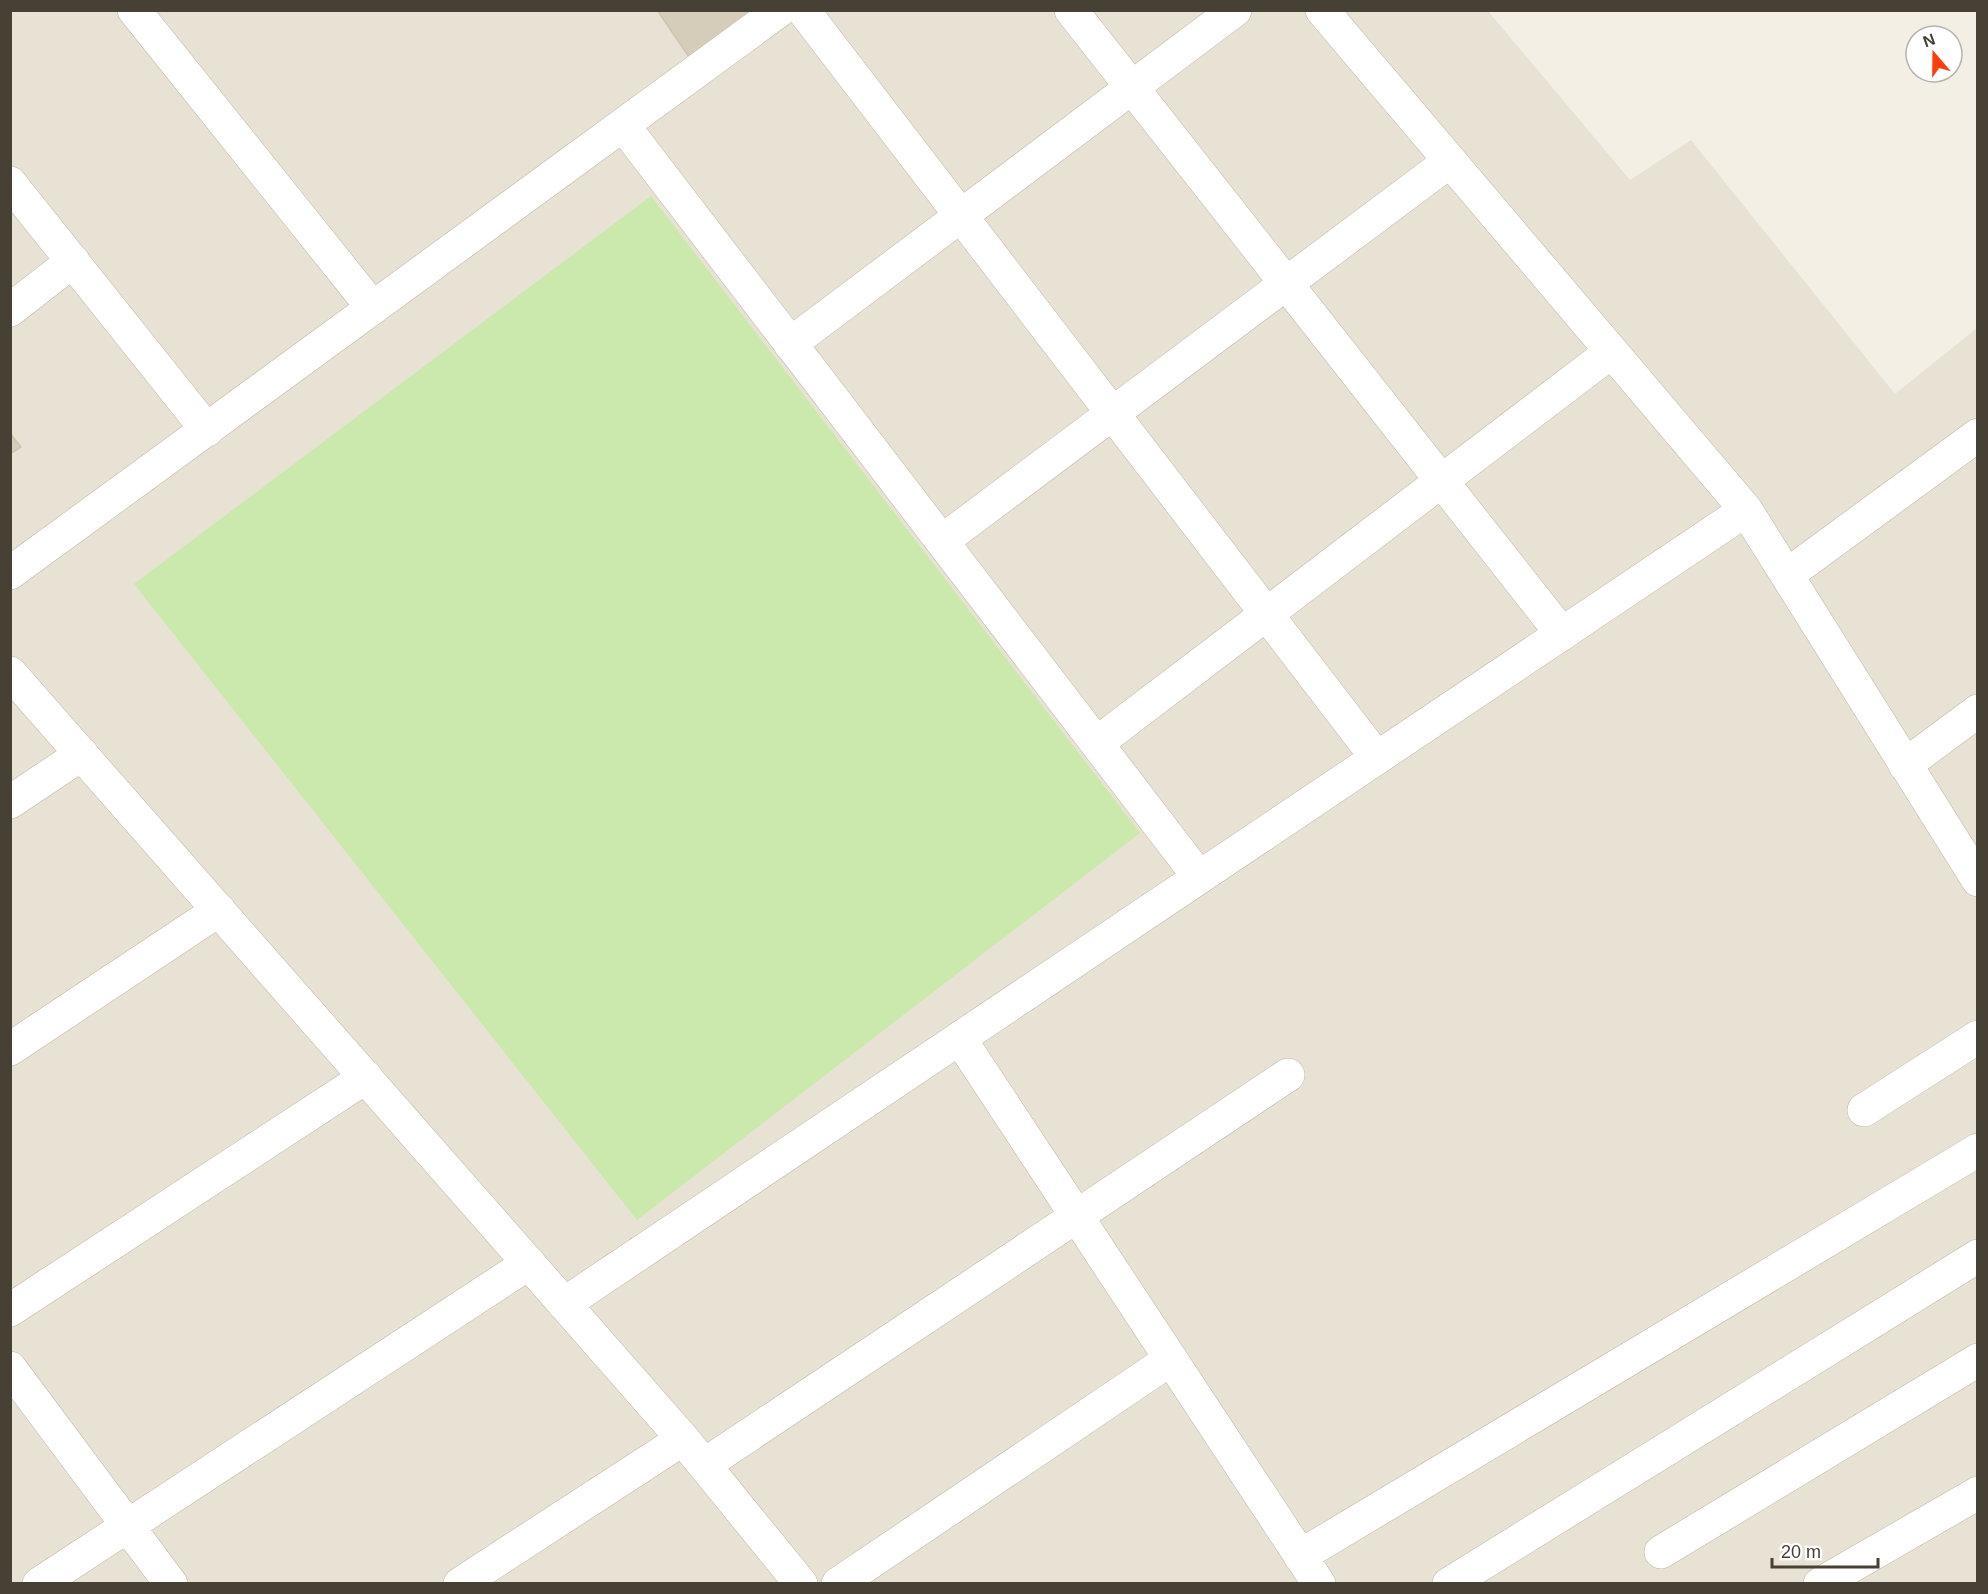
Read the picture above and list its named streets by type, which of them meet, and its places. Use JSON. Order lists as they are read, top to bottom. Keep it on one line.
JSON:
{"scale_bar":"20 m","north":"top"}
